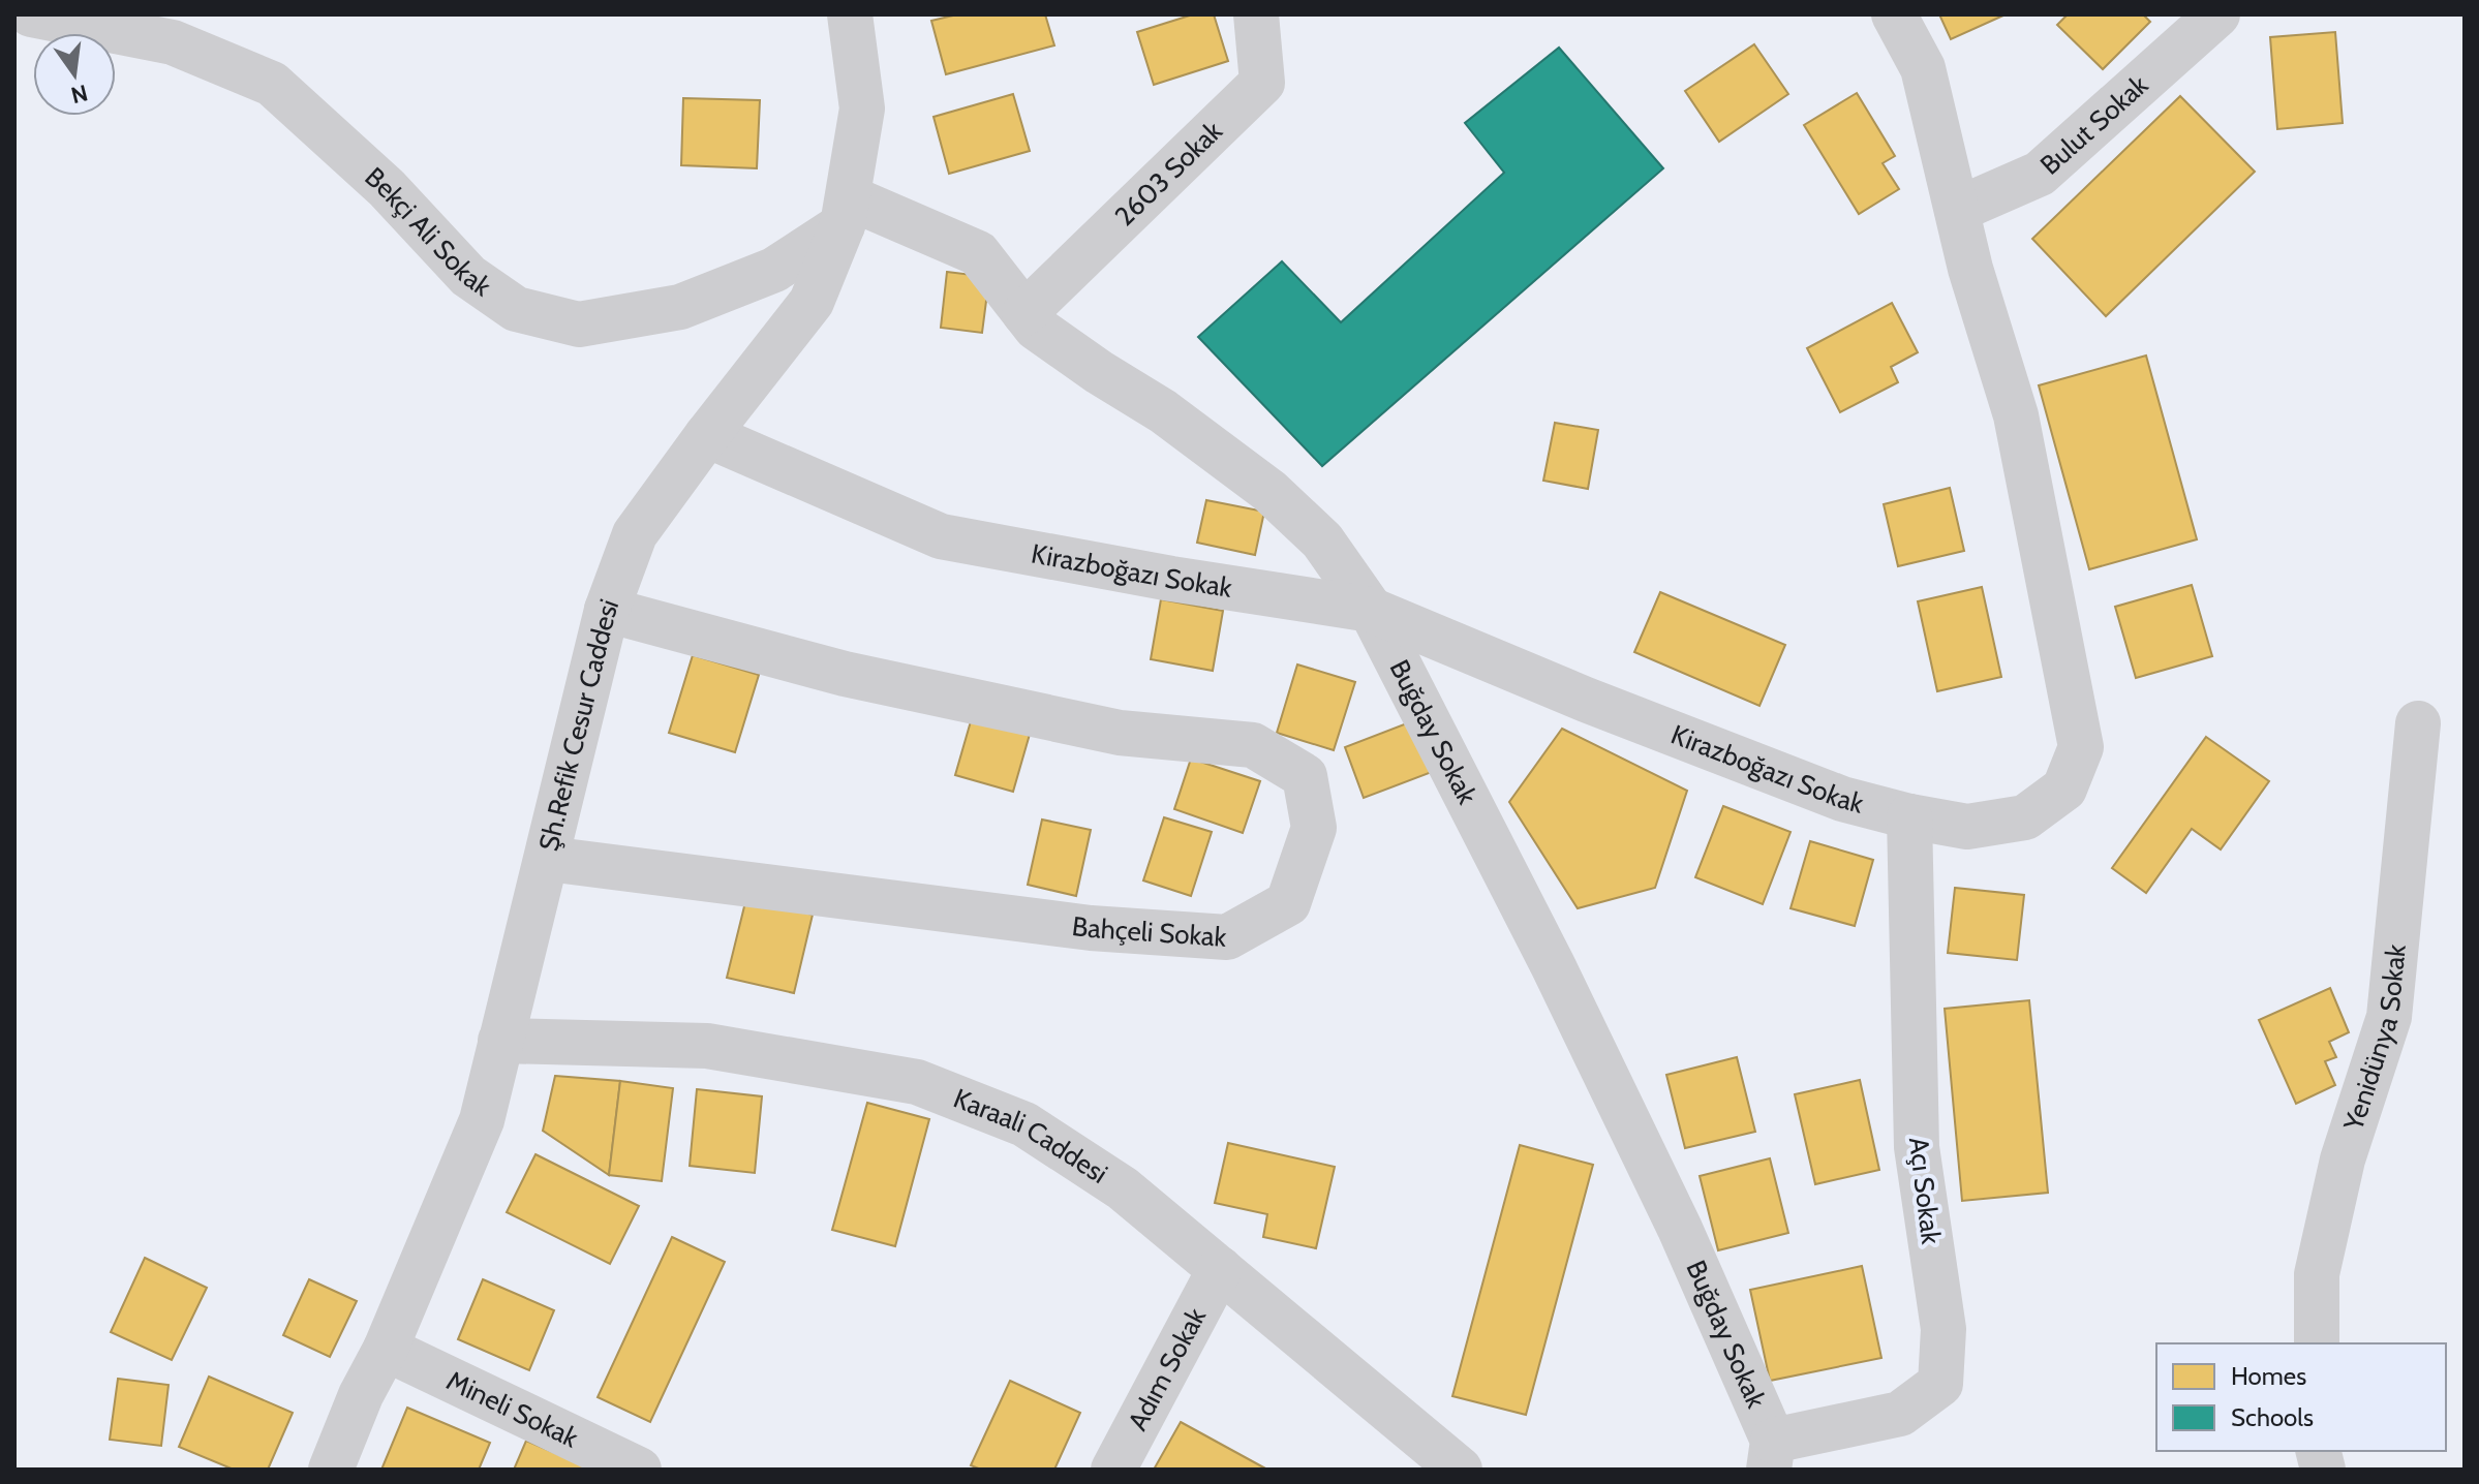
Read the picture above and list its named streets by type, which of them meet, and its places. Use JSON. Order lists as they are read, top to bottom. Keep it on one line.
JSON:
{"streets":{"street":["Bulut Sokak","2603 Sokak","Bekçi Ali Sokak","Kirazboğazı Sokak","Şh.Refik Cesur Caddesi","Buğday Sokak","Bahçeli Sokak","Yenidünya Sokak","Karaali Caddesi","Açı Sokak","Adım Sokak","Mineli Sokak"]},"crossings":[["Bulut Sokak","Kirazboğazı Sokak"],["2603 Sokak","Buğday Sokak"],["Bekçi Ali Sokak","Şh.Refik Cesur Caddesi"],["Bekçi Ali Sokak","Buğday Sokak"],["Kirazboğazı Sokak","Şh.Refik Cesur Caddesi"],["Kirazboğazı Sokak","Buğday Sokak"],["Kirazboğazı Sokak","Açı Sokak"],["Şh.Refik Cesur Caddesi","Buğday Sokak"],["Şh.Refik Cesur Caddesi","Bahçeli Sokak"],["Şh.Refik Cesur Caddesi","Karaali Caddesi"],["Şh.Refik Cesur Caddesi","Mineli Sokak"],["Buğday Sokak","Açı Sokak"],["Karaali Caddesi","Adım Sokak"]],"legend":["Homes","Schools"],"north":"bottom"}
